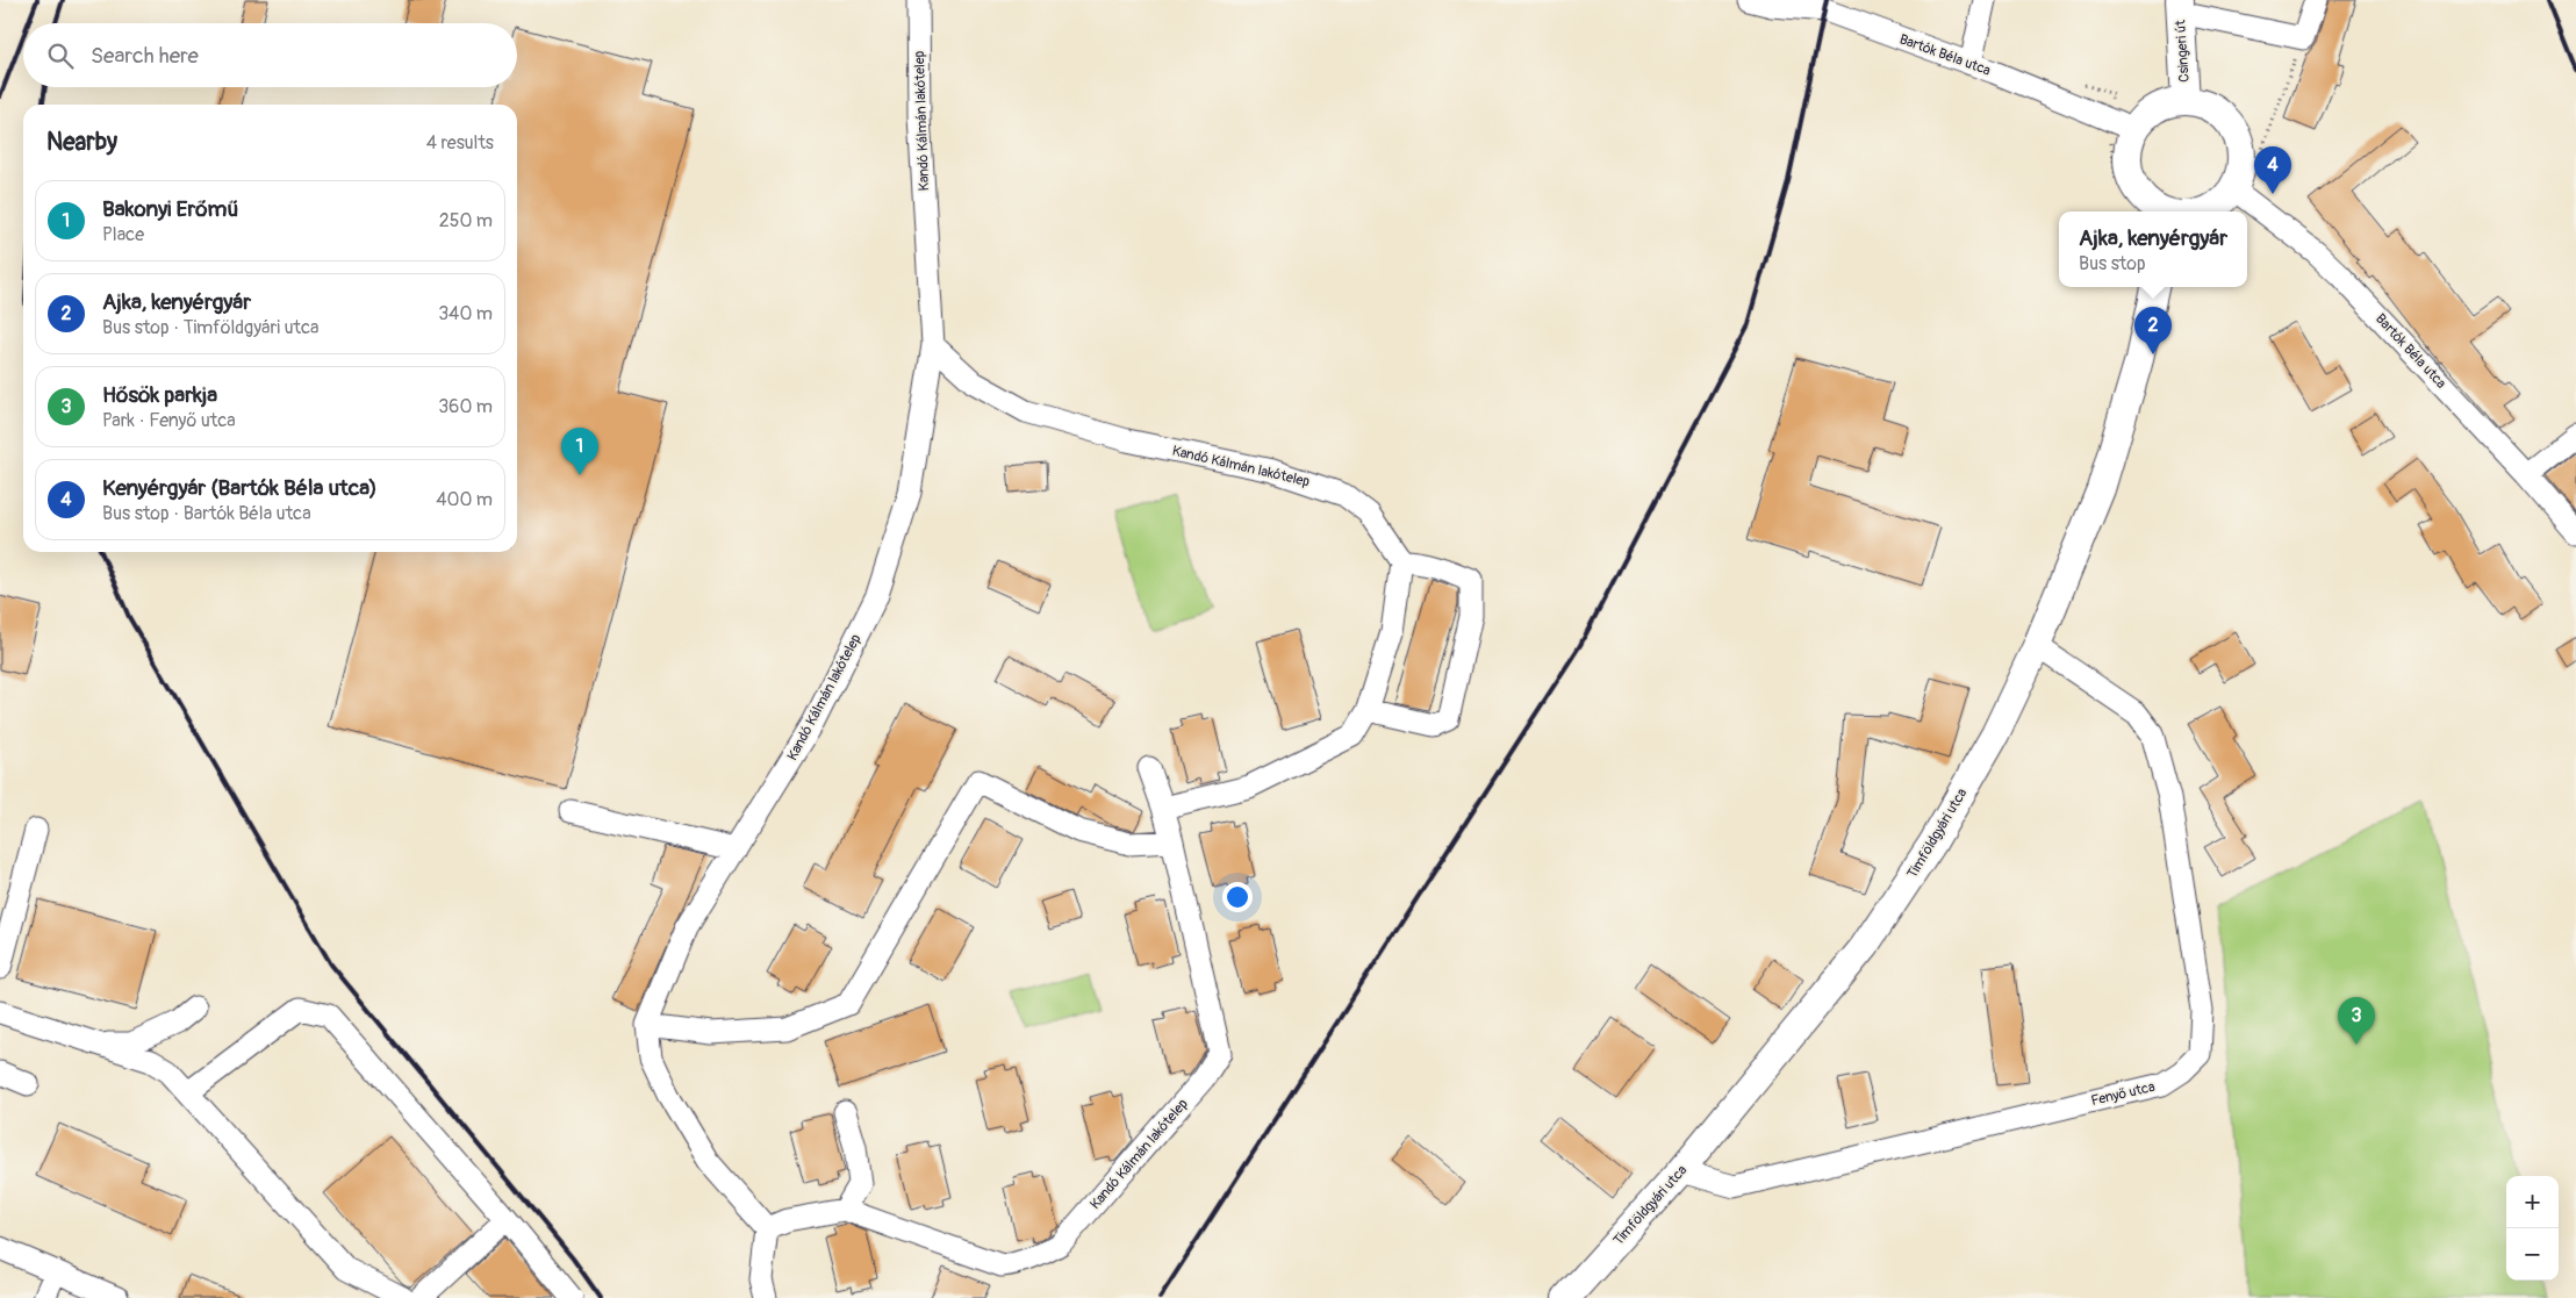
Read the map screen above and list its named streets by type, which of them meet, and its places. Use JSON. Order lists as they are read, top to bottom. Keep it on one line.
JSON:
{"streets":{"main road":["Csingeri út","Timföldgyári utca"],"street":["Bartók Béla utca","Kandó Kálmán lakótelep","Fenyő utca"]},"crossings":[["Timföldgyári utca","Fenyő utca"]],"page":{"search":"Search here","heading":["Nearby","4 results"],"pins":["4","2","1","3"],"list":[{"mark":"1","name":"Bakonyi Erőmű","note":"Place","value":"250 m"},{"mark":"2","name":"Ajka, kenyérgyár","note":"Bus stop · Timföldgyári utca","value":"340 m"},{"mark":"3","name":"Hősök parkja","note":"Park · Fenyő utca","value":"360 m"},{"mark":"4","name":"Kenyérgyár (Bartók Béla utca)","note":"Bus stop · Bartók Béla utca","value":"400 m"}],"popup":["Ajka, kenyérgyár","Bus stop"],"map_buttons":["+","−"]}}
